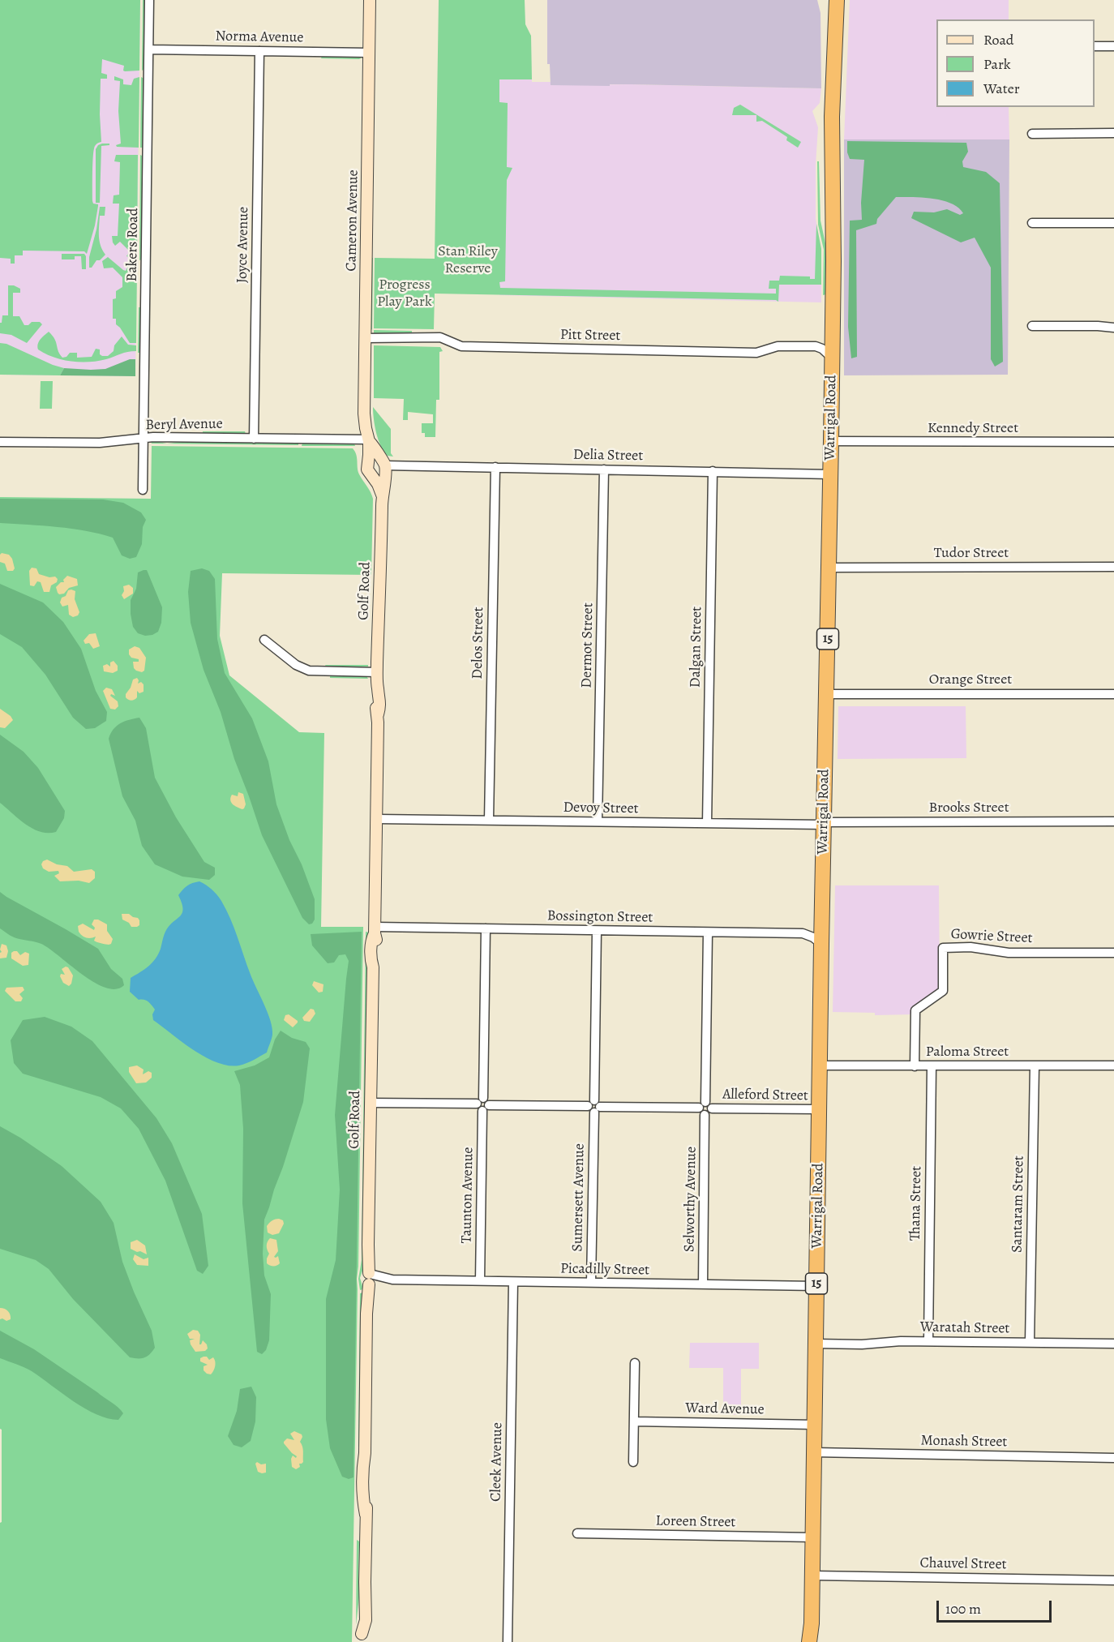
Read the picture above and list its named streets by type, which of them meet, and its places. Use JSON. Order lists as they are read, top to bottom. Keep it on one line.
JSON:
{"streets":{"highway":["Warrigal Road","15"],"street":["Norma Avenue","Cameron Avenue","Bakers Road","Joyce Avenue","Pitt Street","Beryl Avenue","Kennedy Street","Delia Street","Tudor Street","Golf Road","Delos Street","Dermot Street","Dalgan Street","Orange Street","Devoy Street","Brooks Street","Bossington Street","Gowrie Street","Paloma Street","Alleford Street","Taunton Avenue","Sumersett Avenue","Selworthy Avenue","Thana Street","Santaram Street","Picadilly Street","Waratah Street","Ward Avenue","Monash Street","Cleek Avenue","Loreen Street","Chauvel Street"]},"crossings":[["Norma Avenue","Cameron Avenue"],["Norma Avenue","Bakers Road"],["Norma Avenue","Joyce Avenue"],["Cameron Avenue","Pitt Street"],["Cameron Avenue","Beryl Avenue"],["Cameron Avenue","Delia Street"],["Cameron Avenue","Golf Road"],["Bakers Road","Beryl Avenue"],["Joyce Avenue","Beryl Avenue"],["Warrigal Road","Kennedy Street"],["Warrigal Road","Delia Street"],["Warrigal Road","Tudor Street"],["Warrigal Road","Orange Street"],["Warrigal Road","Devoy Street"],["Warrigal Road","Brooks Street"],["Warrigal Road","Bossington Street"],["Warrigal Road","Paloma Street"],["Warrigal Road","Alleford Street"],["Warrigal Road","Picadilly Street"],["Warrigal Road","Waratah Street"],["Warrigal Road","Ward Avenue"],["Warrigal Road","Monash Street"],["Warrigal Road","Loreen Street"],["Warrigal Road","Chauvel Street"],["Delia Street","Golf Road"],["Delia Street","Delos Street"],["Delia Street","Dermot Street"],["Delia Street","Dalgan Street"],["Golf Road","Devoy Street"],["Golf Road","Bossington Street"],["Golf Road","Alleford Street"],["Golf Road","Picadilly Street"],["Delos Street","Devoy Street"],["Dermot Street","Devoy Street"],["Dalgan Street","Devoy Street"],["Devoy Street","Brooks Street"],["Bossington Street","Taunton Avenue"],["Bossington Street","Sumersett Avenue"],["Bossington Street","Selworthy Avenue"],["Gowrie Street","Paloma Street"],["Paloma Street","Thana Street"],["Paloma Street","Santaram Street"],["Alleford Street","Taunton Avenue"],["Alleford Street","Sumersett Avenue"],["Alleford Street","Selworthy Avenue"],["Taunton Avenue","Picadilly Street"],["Sumersett Avenue","Picadilly Street"],["Selworthy Avenue","Picadilly Street"],["Thana Street","Waratah Street"],["Santaram Street","Waratah Street"],["Picadilly Street","Cleek Avenue"]],"parks":["Stan Riley Reserve","Progress Play Park"],"legend":["Road","Park","Water"],"scale_bar":"100 m"}
